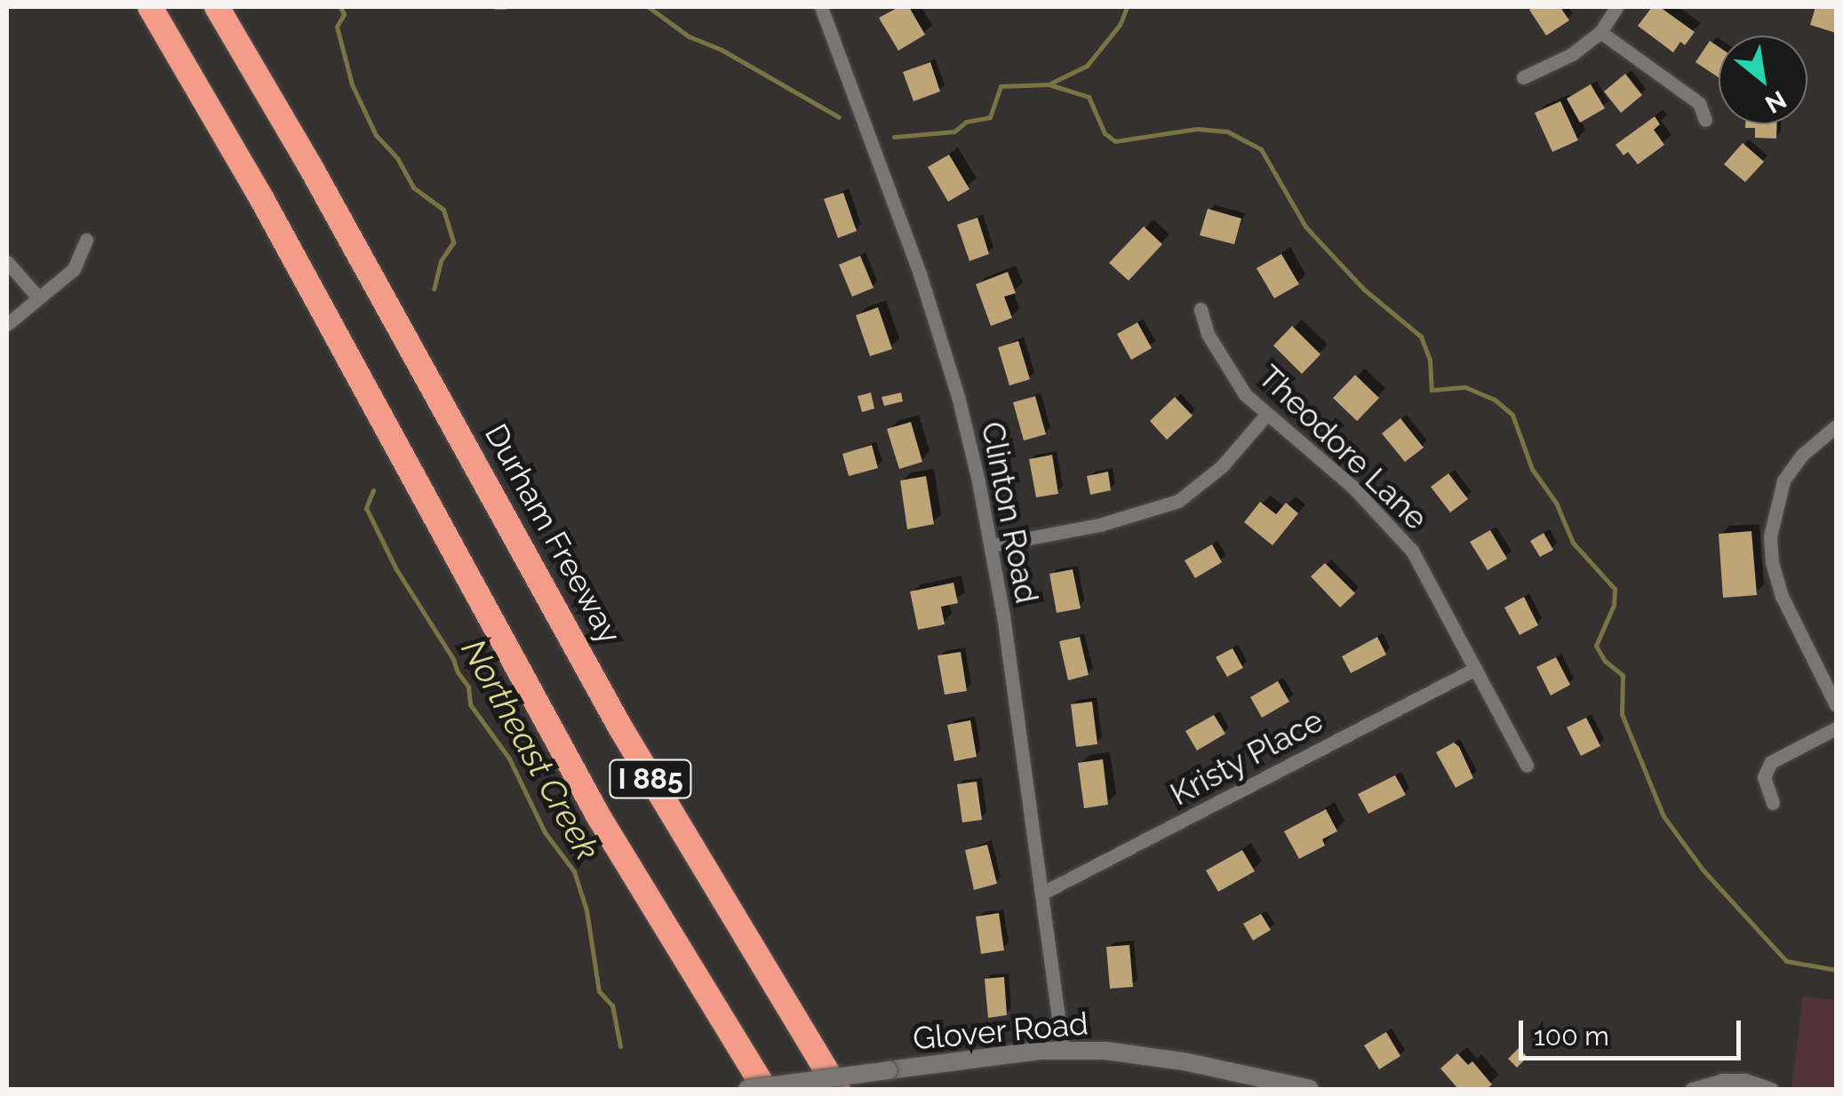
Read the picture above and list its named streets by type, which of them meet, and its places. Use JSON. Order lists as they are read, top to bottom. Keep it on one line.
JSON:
{"streets":{"highway":["Durham Freeway","I 885"],"street":["Theodore Lane","Clinton Road","Kristy Place","Glover Road"]},"crossings":[["Theodore Lane","Kristy Place"],["Clinton Road","Kristy Place"],["Clinton Road","Glover Road"]],"water":["Northeast Creek"],"scale_bar":"100 m","north":"bottom right"}
